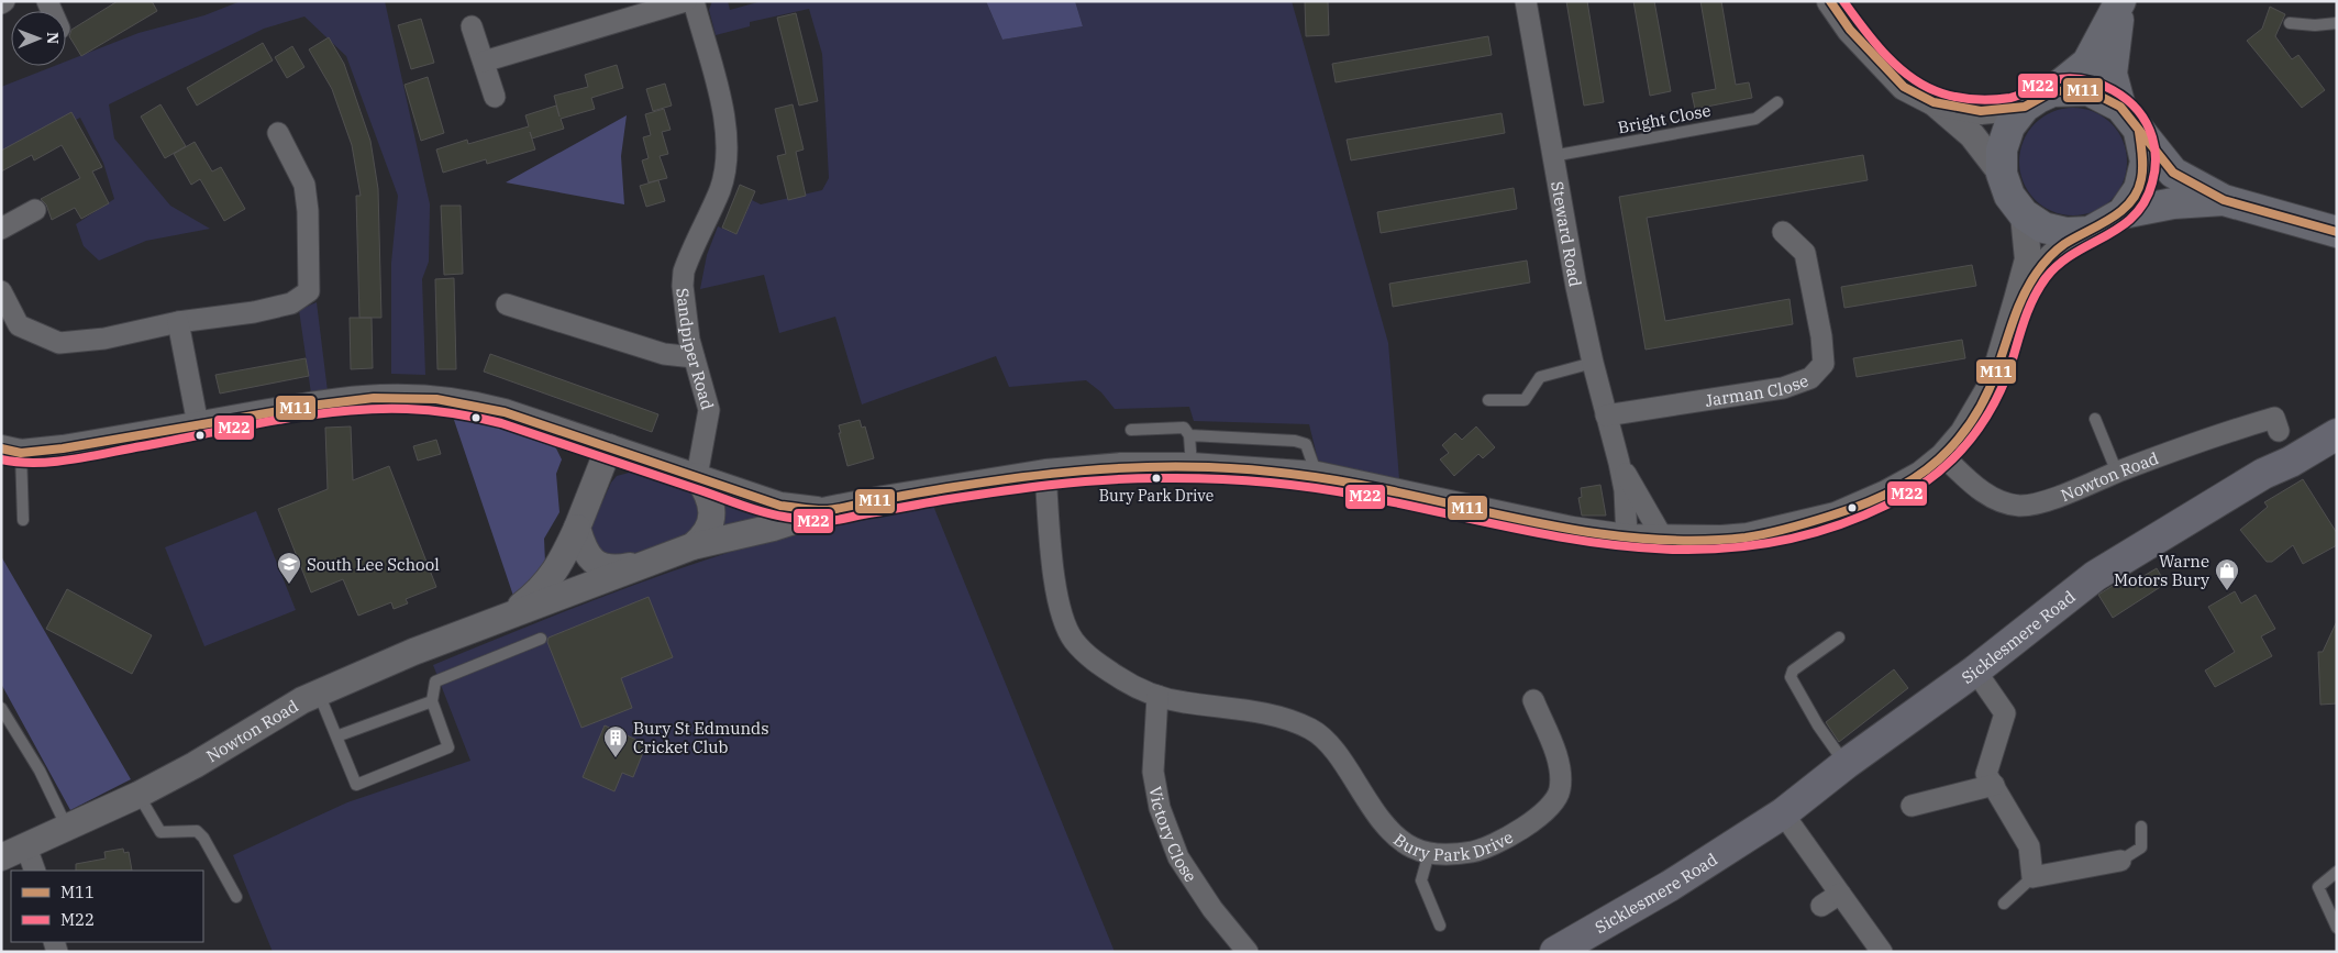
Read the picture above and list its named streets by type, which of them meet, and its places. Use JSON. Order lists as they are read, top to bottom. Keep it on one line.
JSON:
{"streets":{"highway":["Sicklesmere Road"],"street":["Steward Road","Sandpiper Road","Jarman Close","Nowton Road","Bury Park Drive","Victory Close"],"lane":["Bright Close"]},"crossings":[["Bright Close","Steward Road"],["Steward Road","Jarman Close"],["Steward Road","Nowton Road"],["Sandpiper Road","Nowton Road"],["Nowton Road","Bury Park Drive"],["Bury Park Drive","Victory Close"]],"places":{"other":["Bury Park Drive"],"school or university":["South Lee School"],"shop":["Warne Motors Bury"],"building":["Bury St Edmunds Cricket Club"]},"lines":["transit line M11","transit line M22"],"legend":["M11","M22"],"north":"right"}
